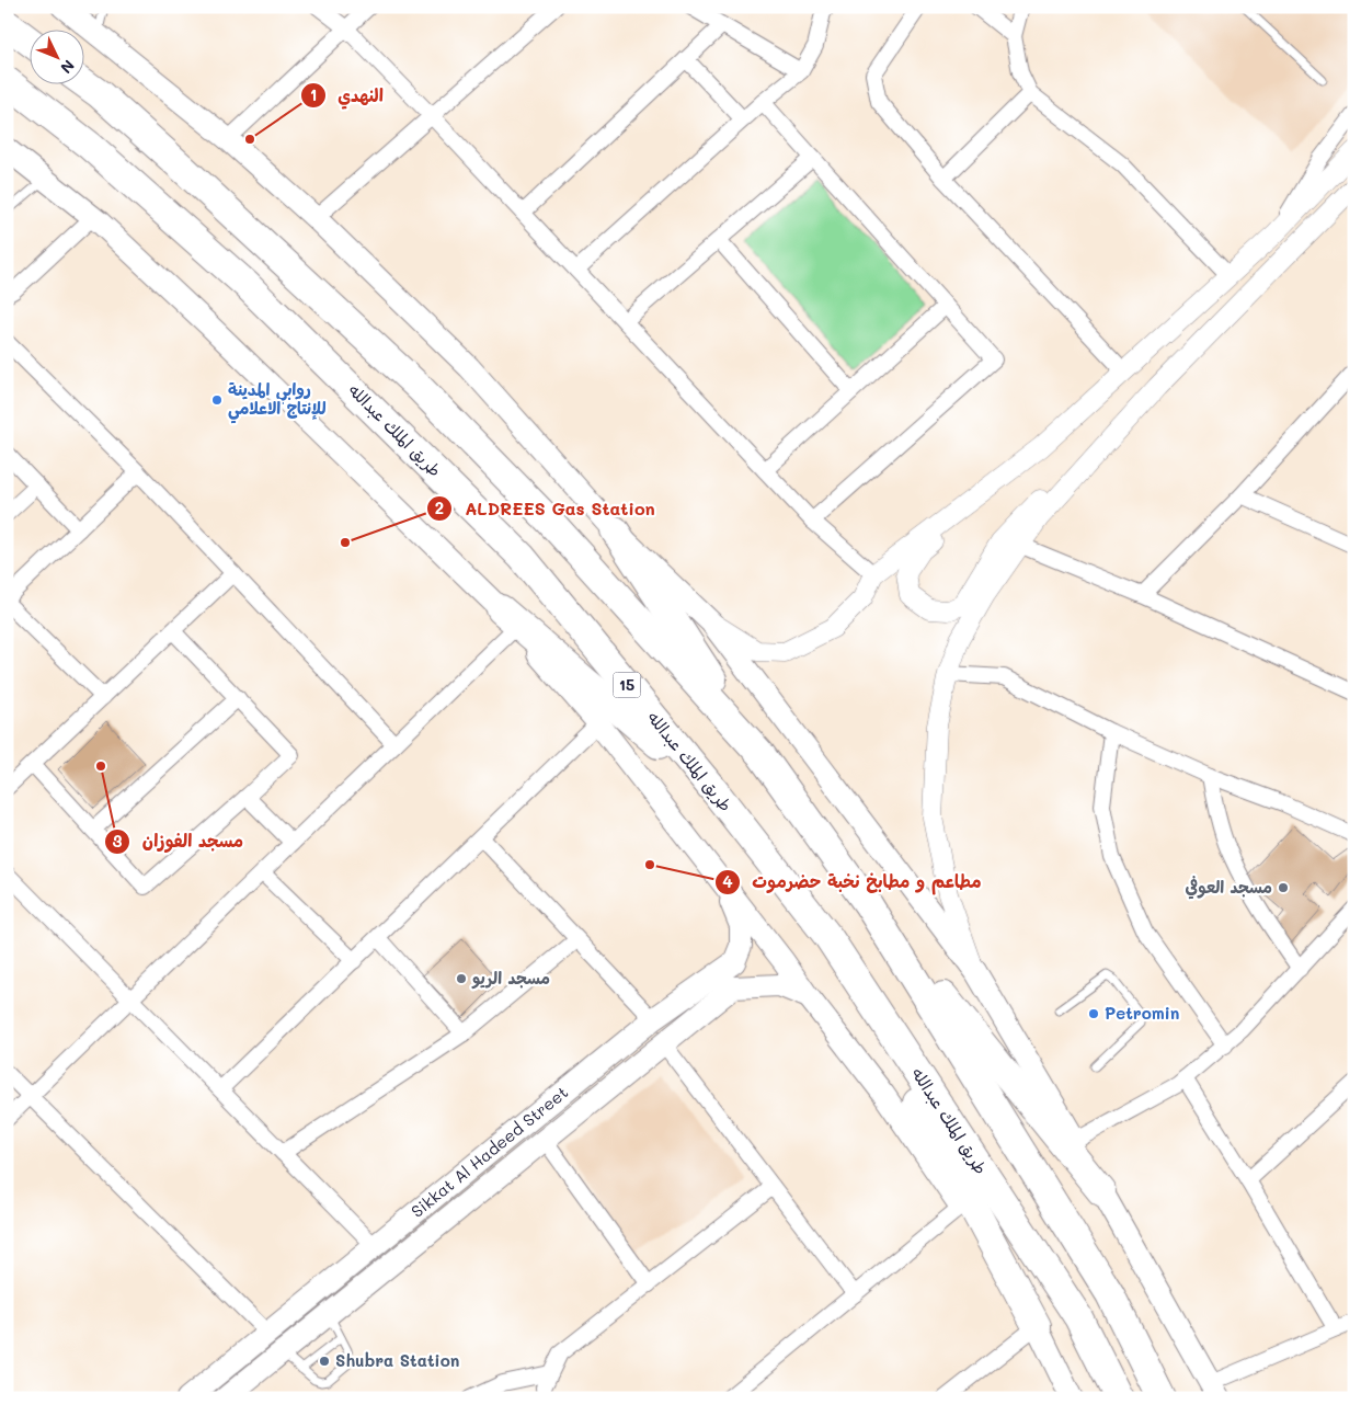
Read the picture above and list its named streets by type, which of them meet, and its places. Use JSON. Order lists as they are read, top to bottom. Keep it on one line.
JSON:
{"streets":{"highway":["طريق الملك عبدالله","15"],"main road":["Sikkat Al Hadeed Street"]},"places":["النهدي","روابي المدينة للإنتاج الاعلامي","ALDREES Gas Station","مسجد الفوزان","مطاعم و مطابخ نخبة حضرموت","مسجد العوفي","مسجد الريو","Petromin","Shubra Station"],"north":"bottom right"}
